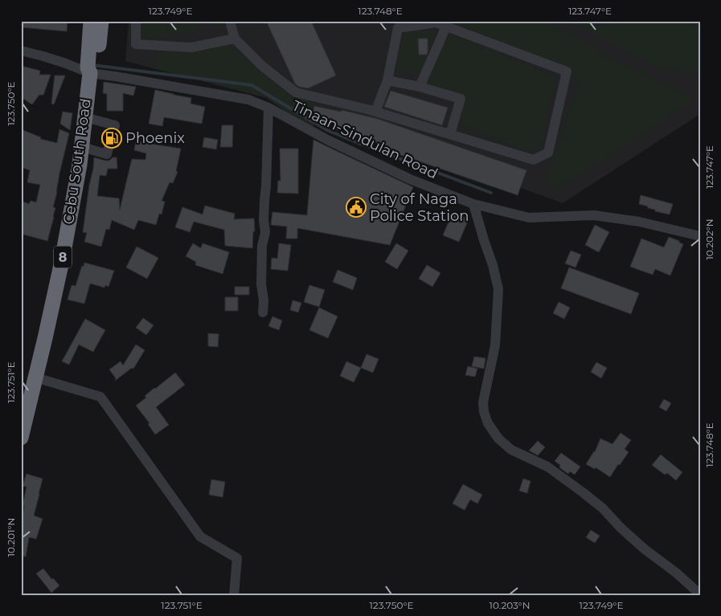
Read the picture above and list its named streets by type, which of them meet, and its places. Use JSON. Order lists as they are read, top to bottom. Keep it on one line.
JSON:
{"streets":{"highway":["Cebu South Road","8"],"street":["Tinaan-Sindulan Road"]},"crossings":[["Tinaan-Sindulan Road","Cebu South Road"]],"places":{"fuel station":["Phoenix"],"public building":["City of Naga Police Station"]},"coordinates":["123.749°E","123.748°E","123.747°E","123.750°E","10.202°N","123.751°E","10.201°N","10.203°N"]}
